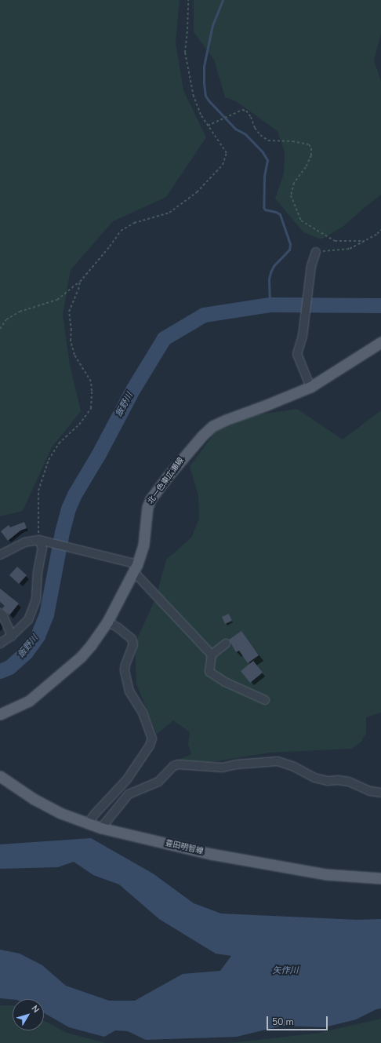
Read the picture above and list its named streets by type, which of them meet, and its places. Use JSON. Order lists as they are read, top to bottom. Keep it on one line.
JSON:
{"streets":{"main road":["北一色東広瀬線","豊田明智線"]},"water":["飯野川","矢作川"],"scale_bar":"50 m","north":"top right"}
